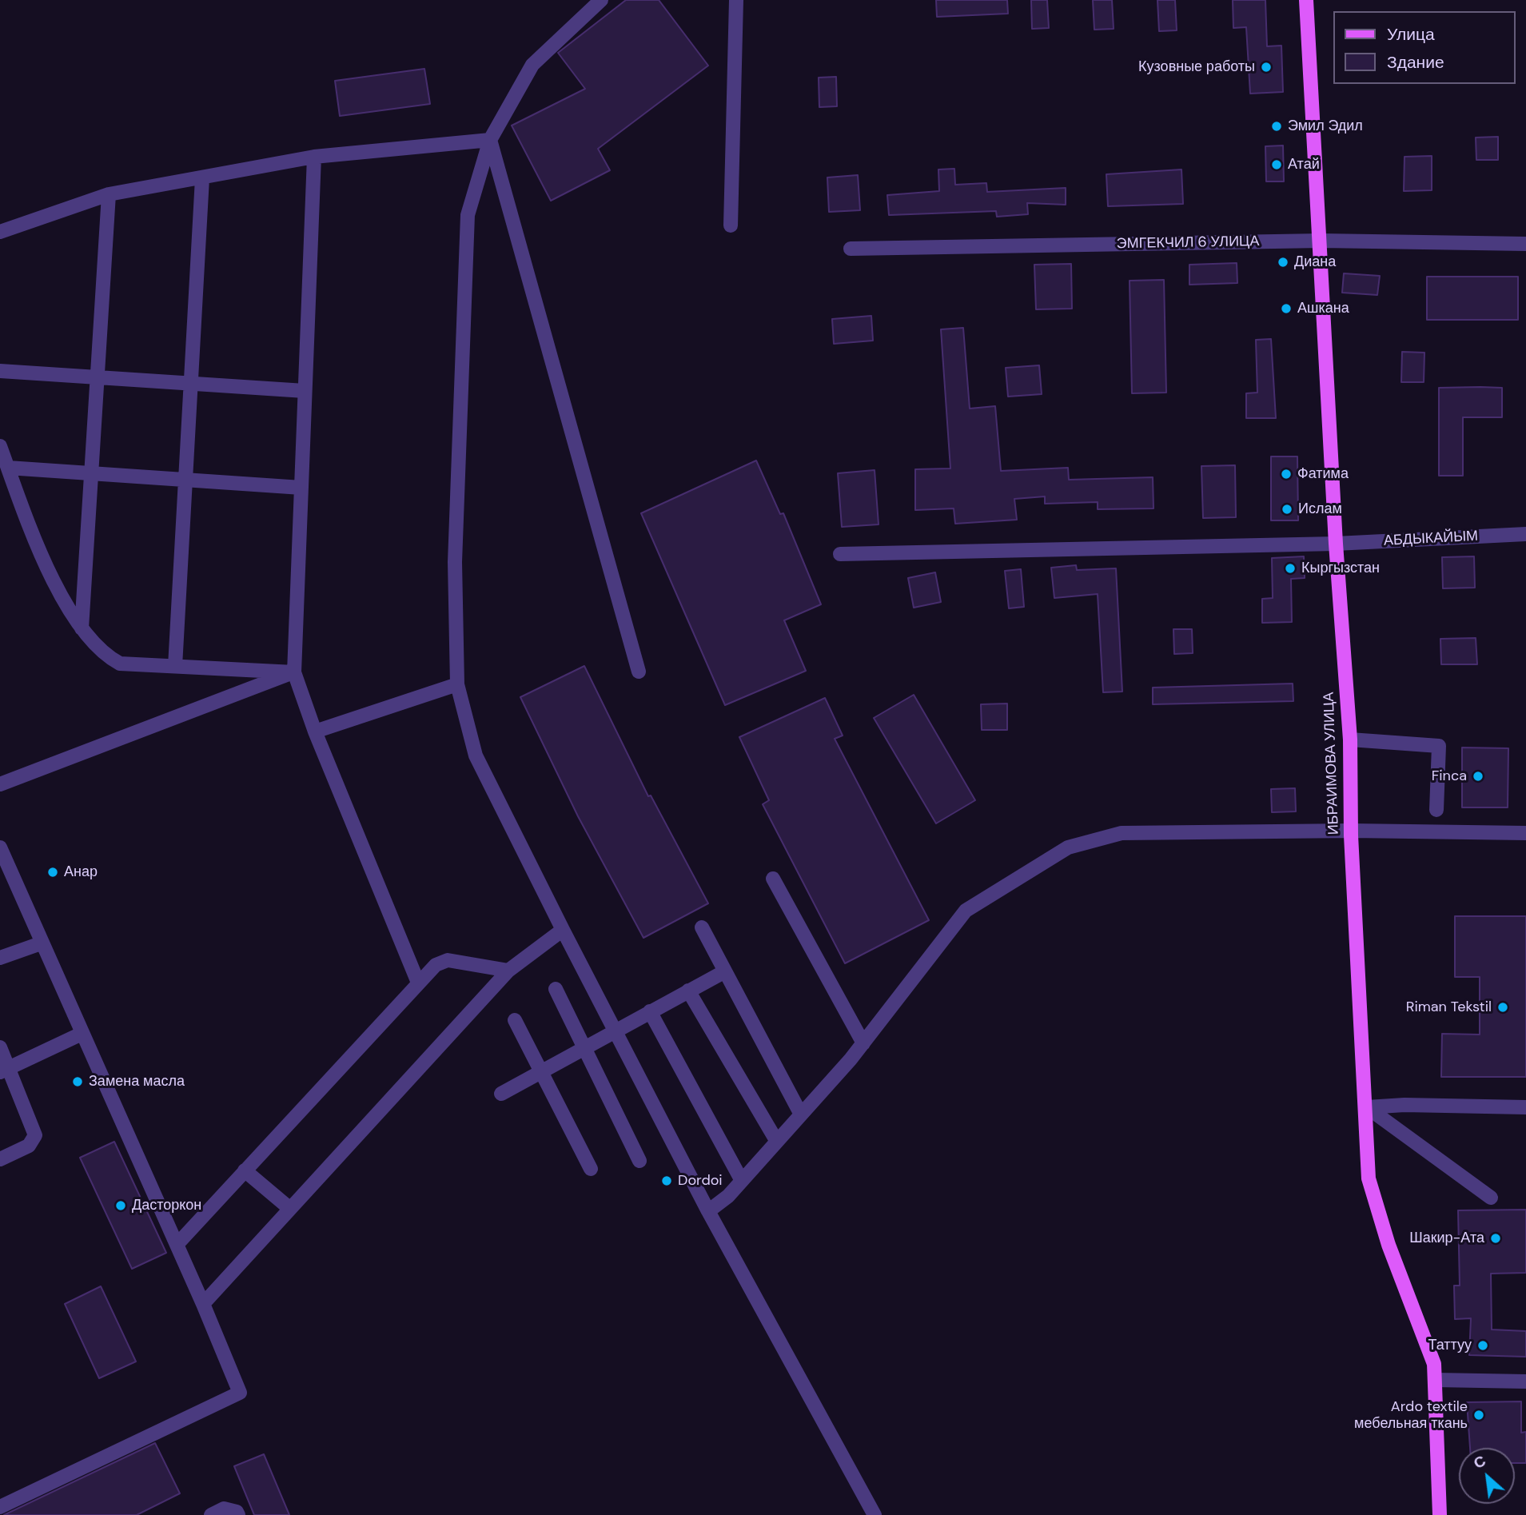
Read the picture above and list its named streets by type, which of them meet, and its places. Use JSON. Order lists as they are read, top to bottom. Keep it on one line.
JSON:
{"streets":{"main road":["ИБРАИМОВА УЛИЦА"],"street":["ЭМГЕКЧИЛ 6 УЛИЦА","АБДЫКАЙЫМ"]},"crossings":[["ЭМГЕКЧИЛ 6 УЛИЦА","ИБРАИМОВА УЛИЦА"],["АБДЫКАЙЫМ","ИБРАИМОВА УЛИЦА"]],"places":["Кузовные работы","Эмил Эдил","Атай","Диана","Ашкана","Фатима","Ислам","Кыргызстан","Finca","Анар","Riman Tekstil","Замена масла","Dordoi","Дасторкон","Шакир-Ата","Таттуу","Ardo textile мебельная ткань"],"legend":["Улица","Здание"],"north":"top left"}
